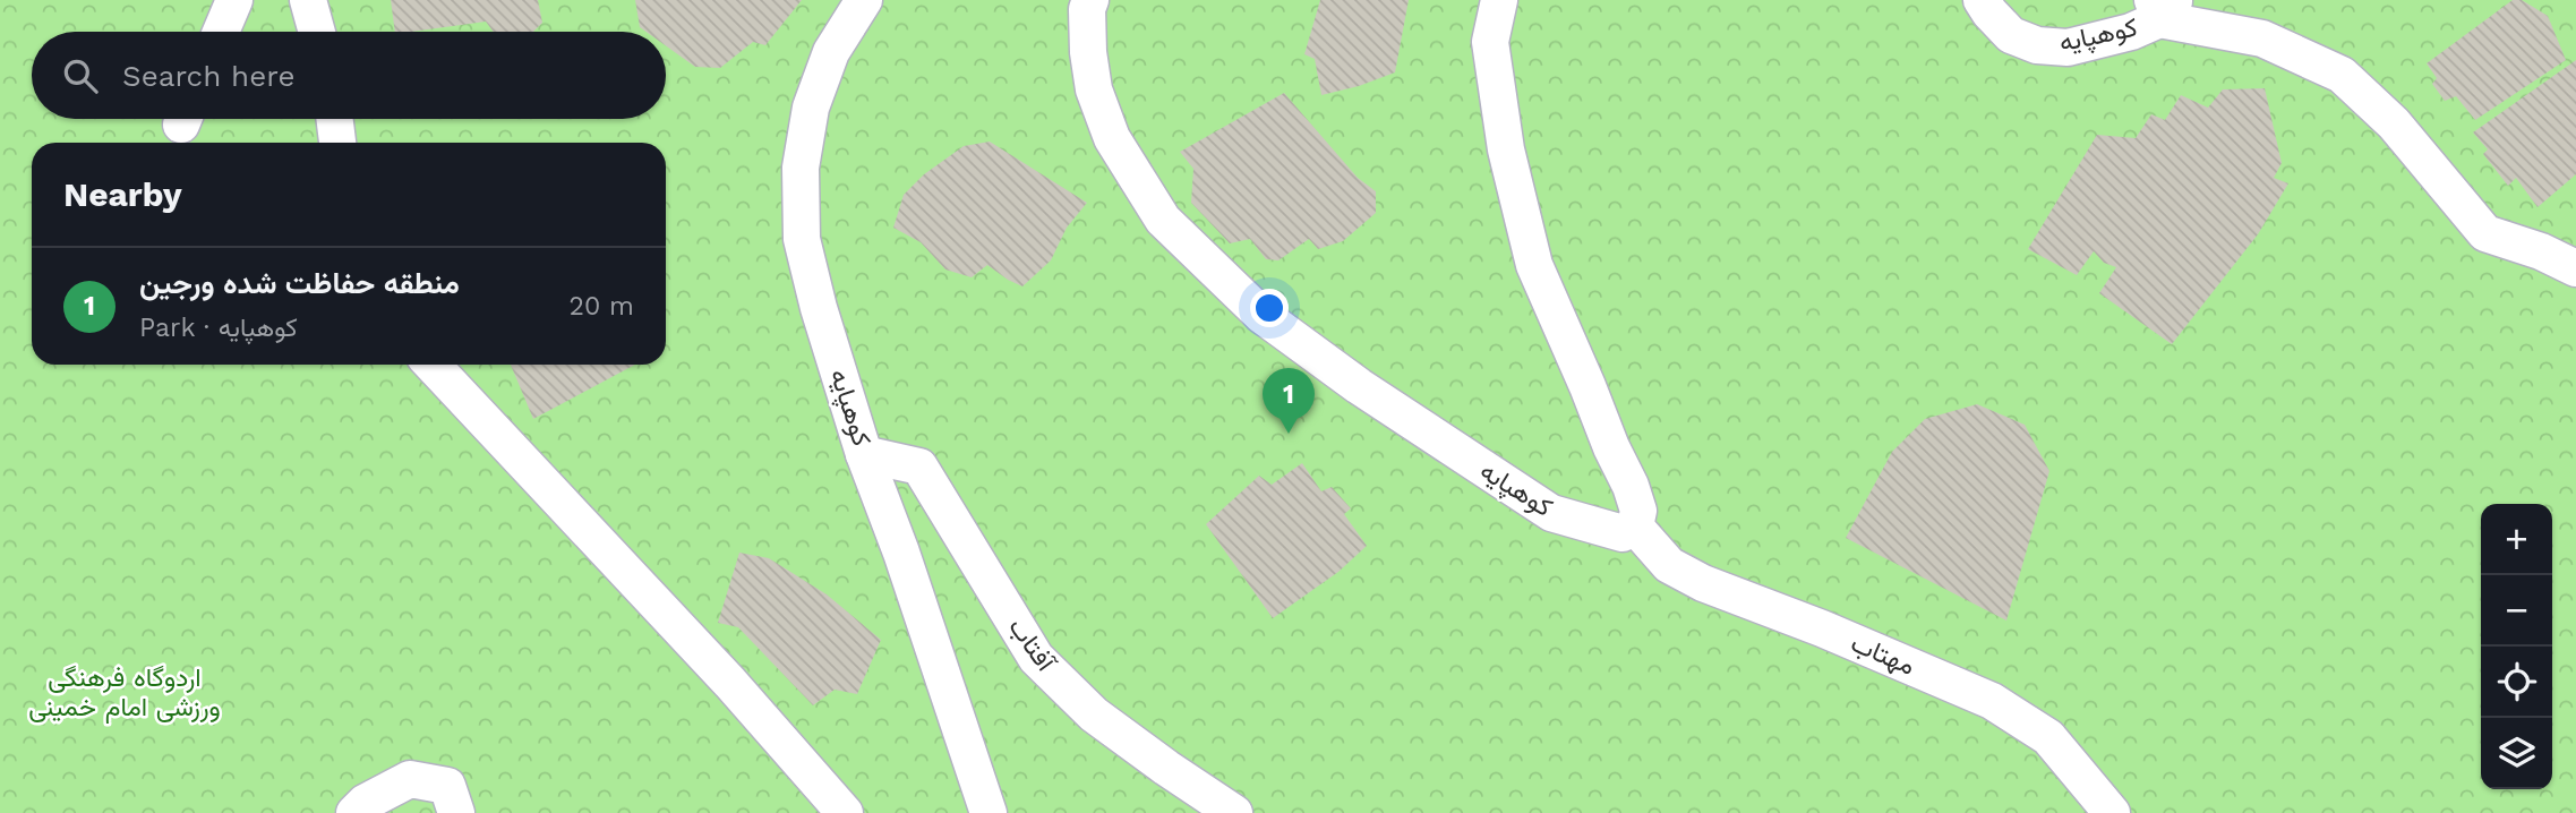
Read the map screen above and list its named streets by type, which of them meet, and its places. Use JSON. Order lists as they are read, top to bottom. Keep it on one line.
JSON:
{"streets":{"street":["کوهپایه","آفتاب","مهتاب"]},"crossings":[["کوهپایه","آفتاب"],["کوهپایه","مهتاب"]],"parks":["اردوگاه فرهنگی ورزشی امام خمینی"],"page":{"search":"Search here","heading":"Nearby","list":[{"mark":"1","name":"منطقه حفاظت شده ورجین","note":"Park · کوهپایه","value":"20 m"}],"pins":"1","map_buttons":["+","−"]}}
